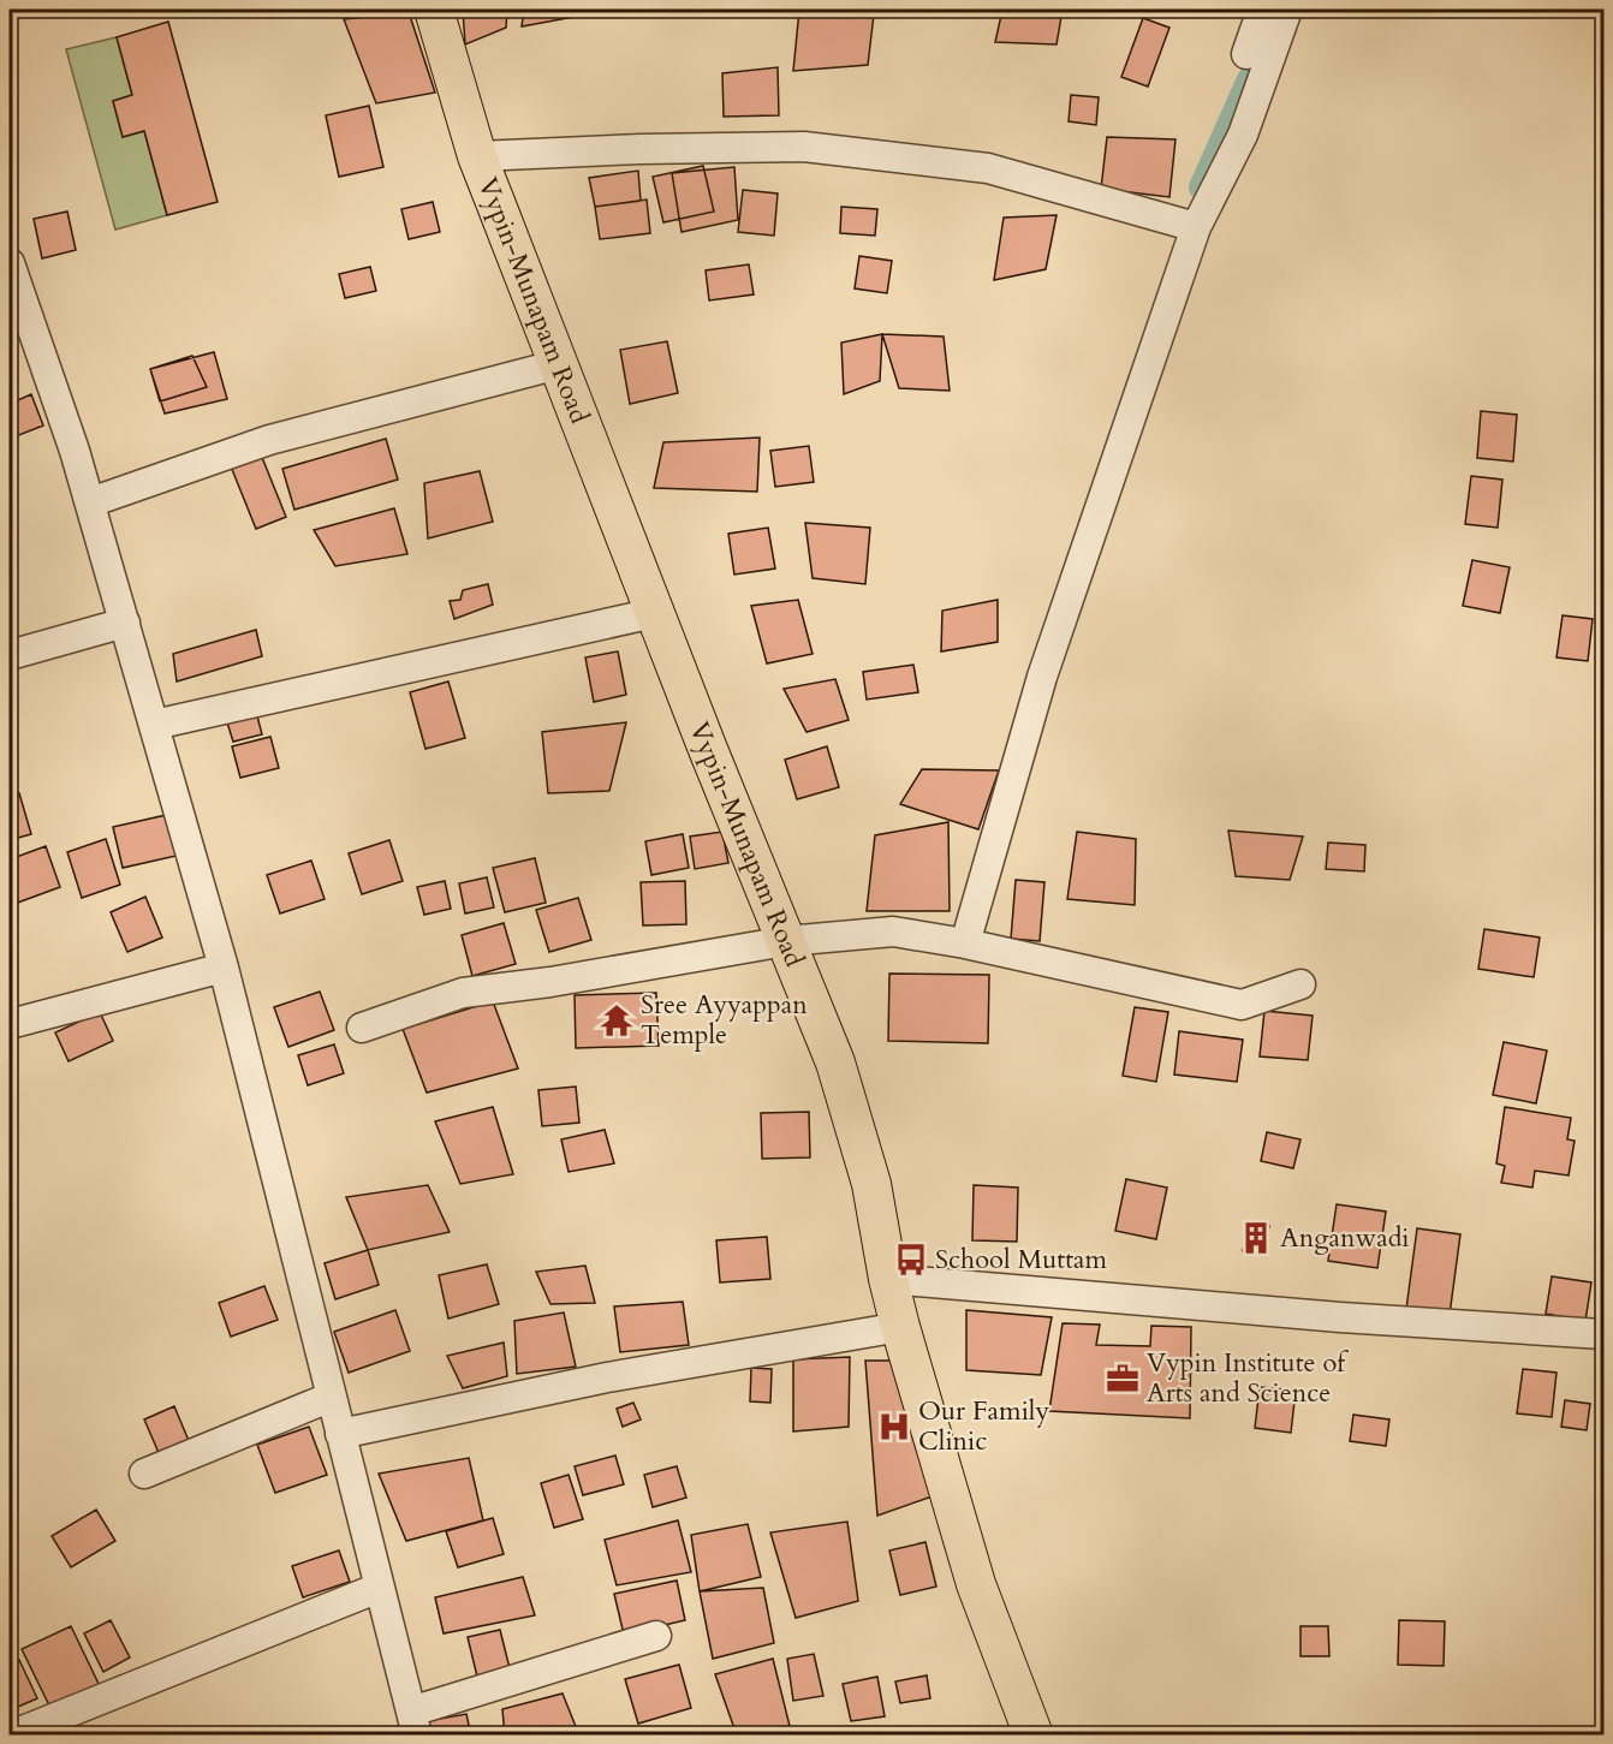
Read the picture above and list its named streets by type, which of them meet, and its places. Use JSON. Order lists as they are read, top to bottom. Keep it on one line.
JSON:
{"streets":{"main road":["Vypin-Munapam Road"]},"places":{"temple":["Sree Ayyappan Temple"],"building":["Anganwadi"],"bus stop":["School Muttam"],"office":["Vypin Institute of Arts and Science"],"hospital":["Our Family Clinic"]}}
